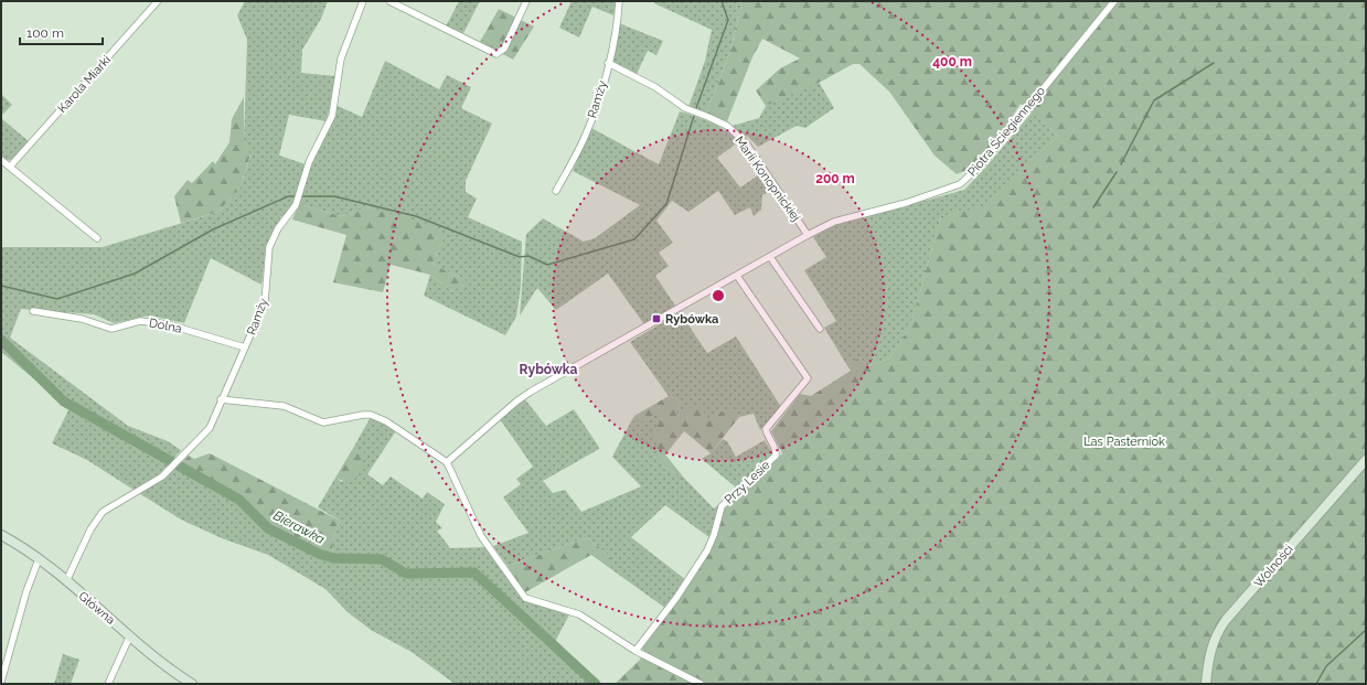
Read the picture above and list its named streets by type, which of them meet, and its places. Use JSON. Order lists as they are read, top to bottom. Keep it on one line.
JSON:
{"streets":{"street":["Karola Miarki","Ramży","Piotra Ściegiennego","Marii Konopnickiej","Dolna","Przy Lesie","Wolności","Główna"]},"crossings":[["Ramży","Marii Konopnickiej"],["Ramży","Dolna"],["Ramży","Główna"],["Piotra Ściegiennego","Marii Konopnickiej"],["Piotra Ściegiennego","Przy Lesie"]],"districts":["Rybówka"],"water":["Bierawka"],"parks":["Las Pasterniok"],"places":{"transit":["Rybówka"]},"scale_bar":"100 m","rings":["400 m","200 m"]}
